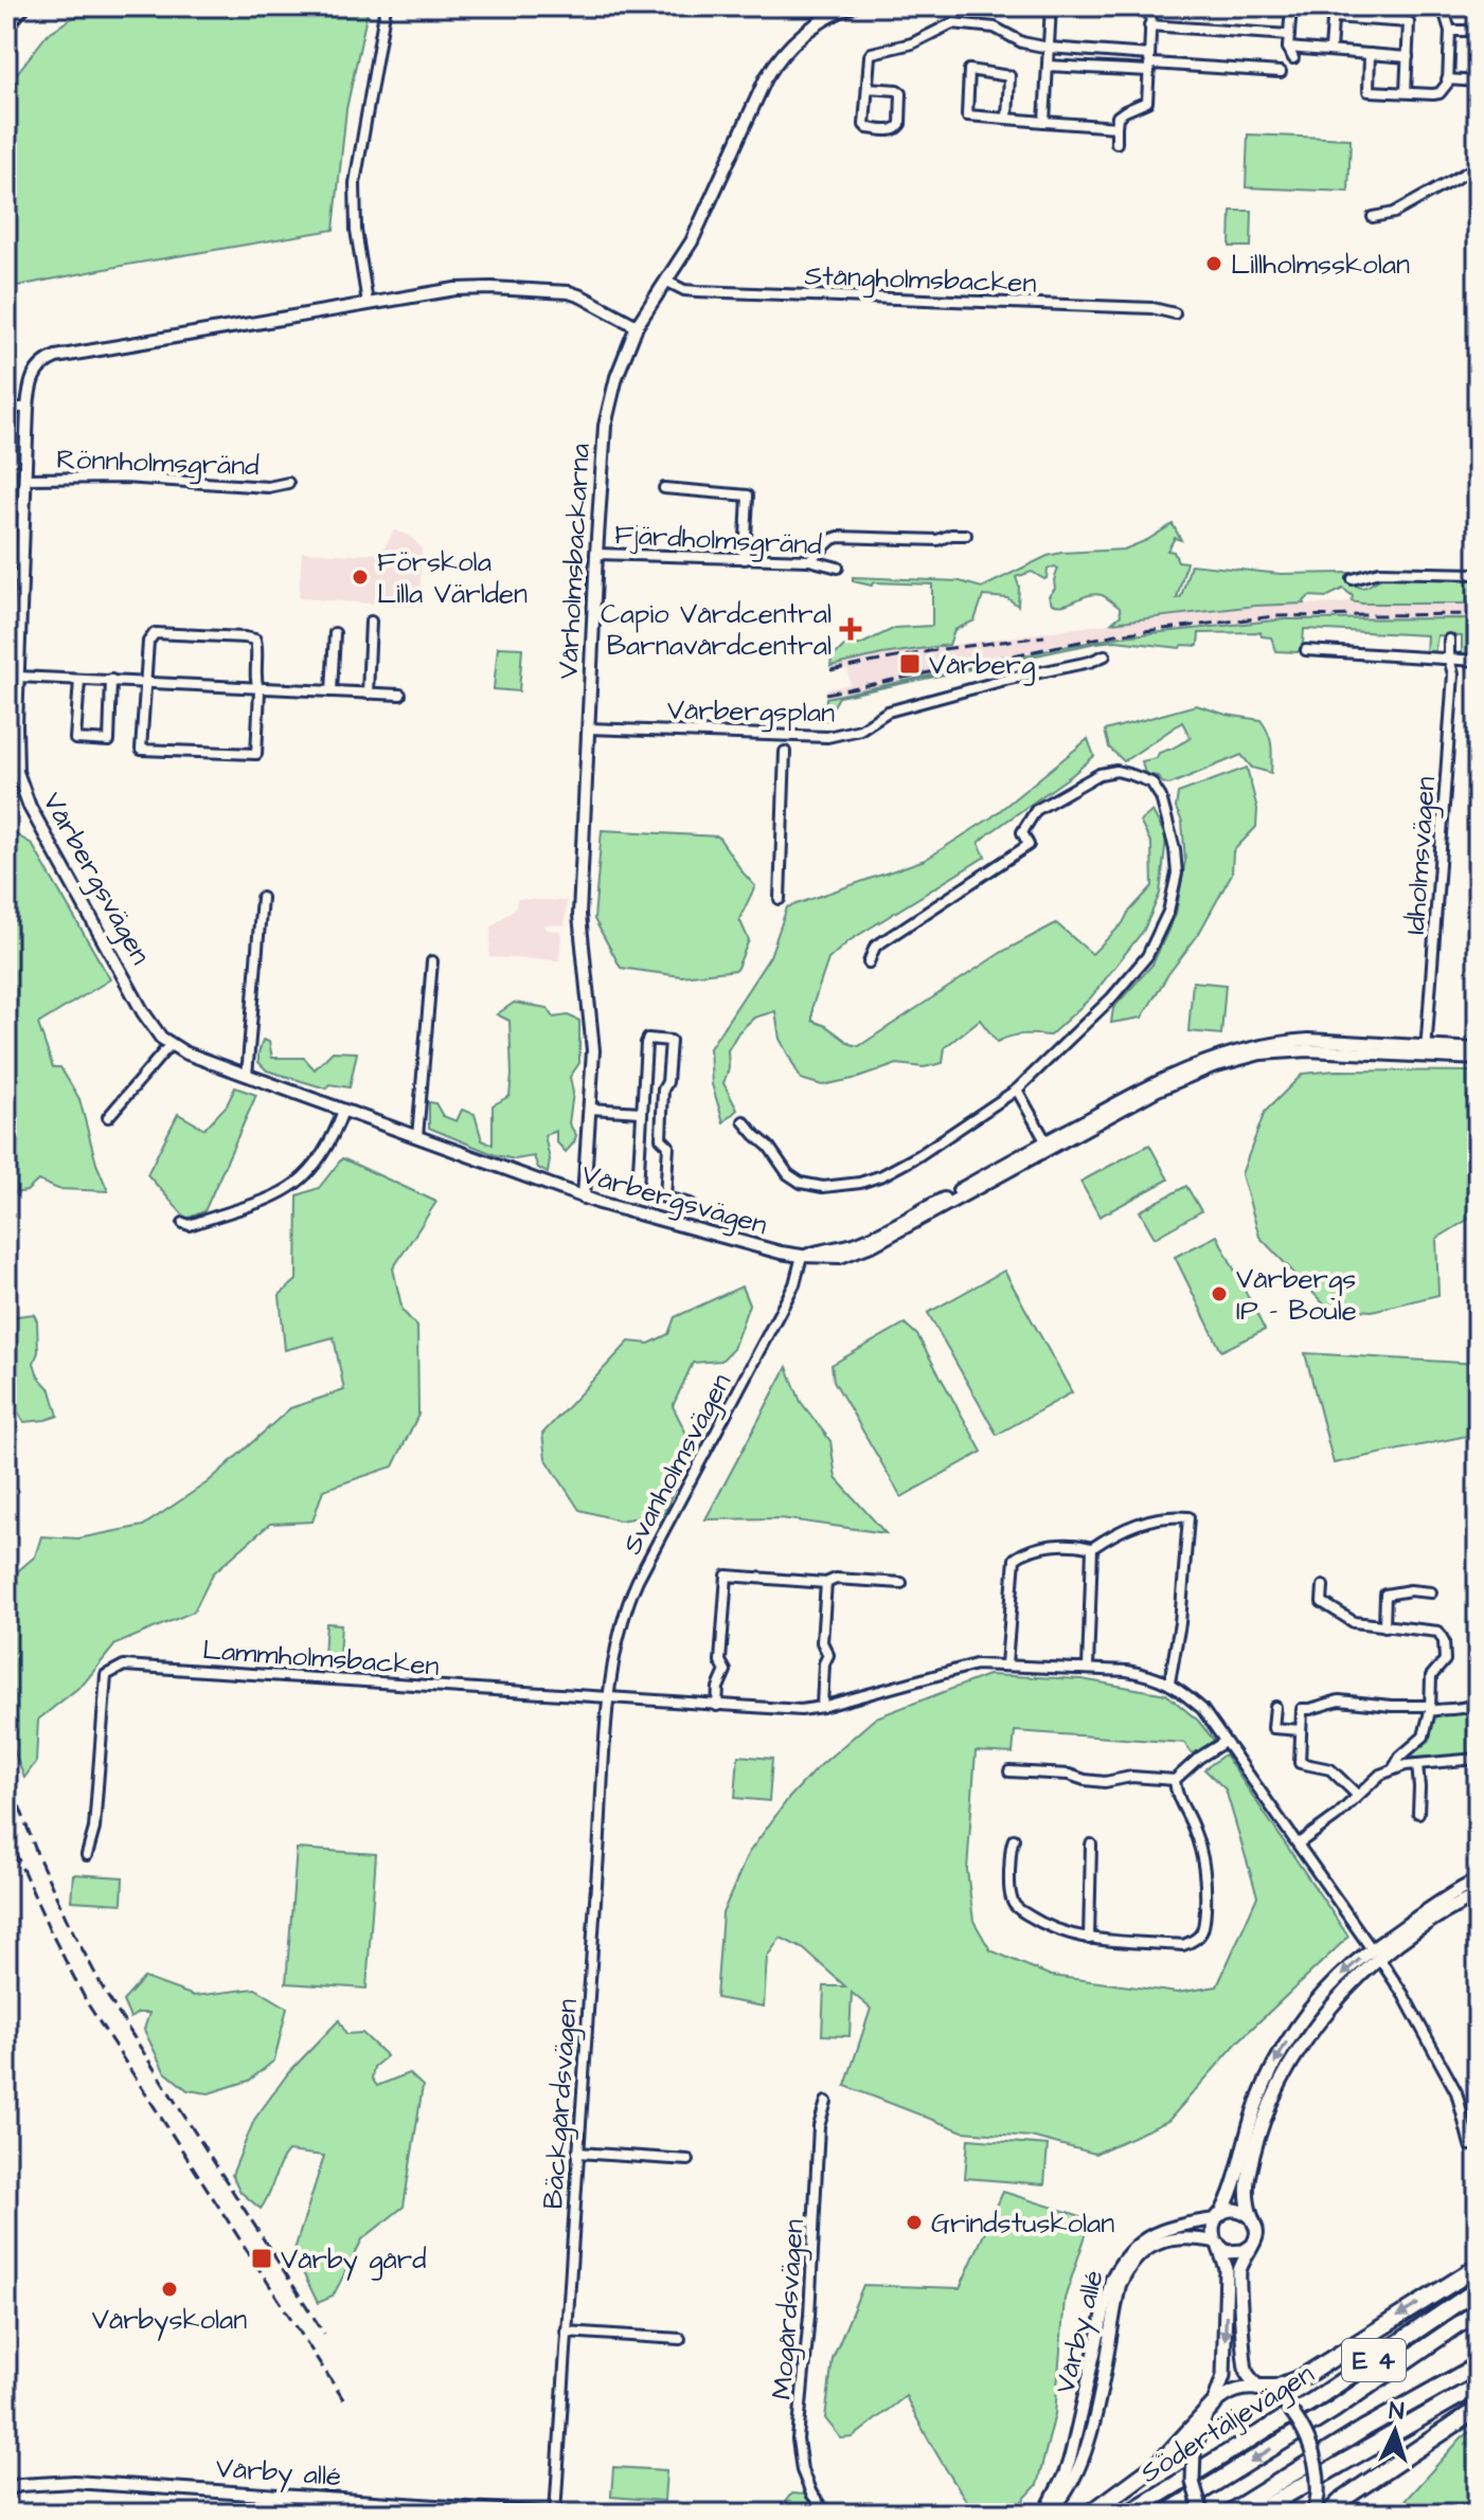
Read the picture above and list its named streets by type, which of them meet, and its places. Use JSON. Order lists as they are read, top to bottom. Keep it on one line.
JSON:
{"streets":{"highway":["E 4","Södertäljevägen"],"street":["Stångholmsbacken","Rönnholmsgränd","Fjärdholmsgränd","Vårholmsbackarna","Vårbergsplan","Idholmsvägen","Vårbergsvägen","Svanholmsvägen","Lammholmsbacken","Bäckgårdsvägen","Mogårdsvägen","Vårby allé"]},"crossings":[["Stångholmsbacken","Vårholmsbackarna"],["Rönnholmsgränd","Vårbergsvägen"],["Fjärdholmsgränd","Vårholmsbackarna"],["Vårholmsbackarna","Vårbergsplan"],["Vårholmsbackarna","Vårbergsvägen"],["Idholmsvägen","Vårbergsvägen"],["Vårbergsvägen","Svanholmsvägen"],["Svanholmsvägen","Lammholmsbacken"],["Svanholmsvägen","Bäckgårdsvägen"],["Lammholmsbacken","Bäckgårdsvägen"]],"places":{"other":["Lillholmsskolan","Förskola Lilla Världen","Vårbergs IP - Boule","Grindstuskolan","Vårbyskolan"],"health":["Capio Vårdcentral Barnavårdcentral"],"transit":["Vårberg","Vårby gård"]},"north":"top"}
